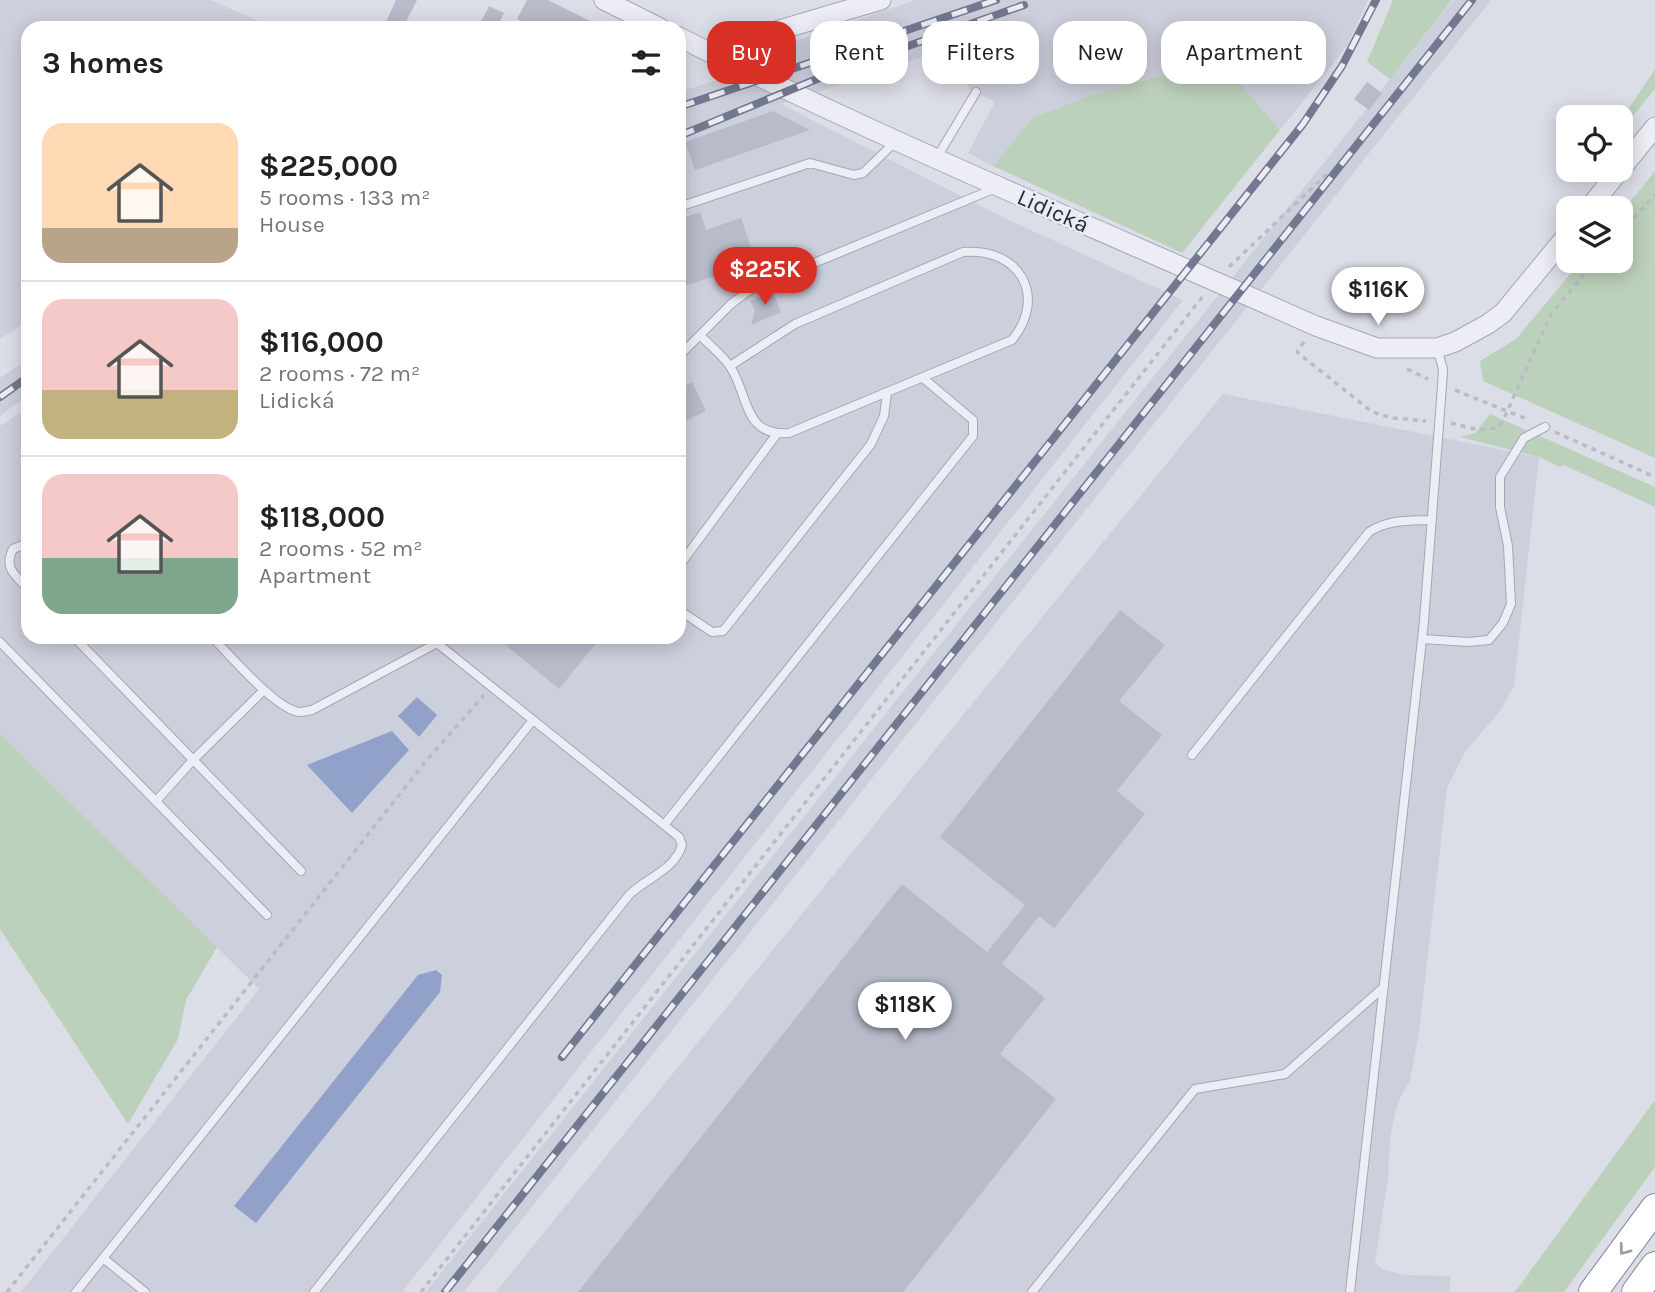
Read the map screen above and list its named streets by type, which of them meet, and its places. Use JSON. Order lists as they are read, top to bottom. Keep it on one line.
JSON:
{"streets":{"street":["Lidická"]},"page":{"chip":["Buy","Rent","Filters","New","Apartment"],"heading":"3 homes","list":[{"name":"$225,000","note":"5 rooms · 133 m² · House"},{"name":"$116,000","note":"2 rooms · 72 m² · Lidická"},{"name":"$118,000","note":"2 rooms · 52 m² · Apartment"}],"price":["$225K","$116K","$118K"]}}
